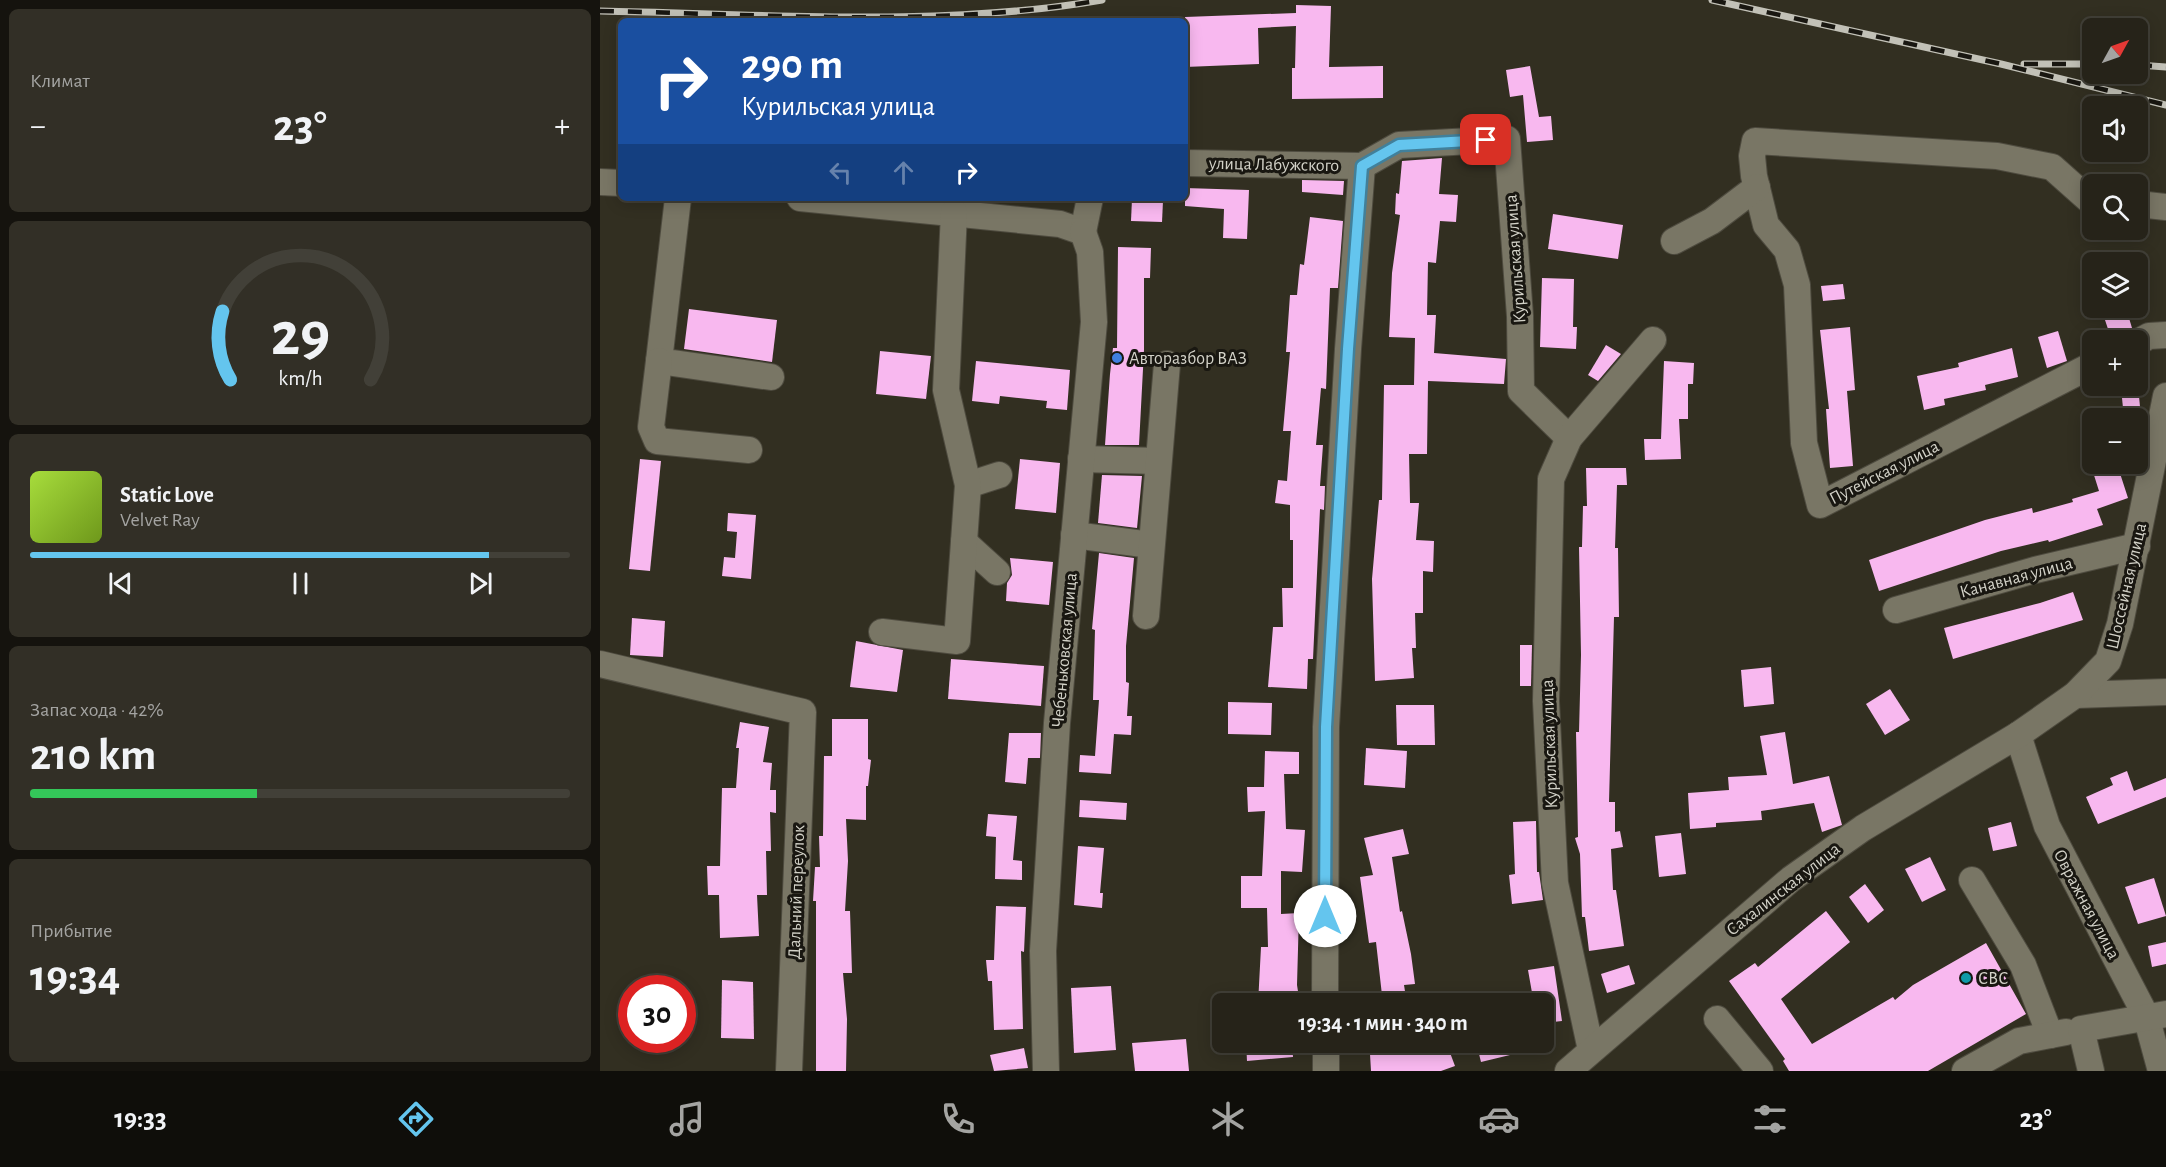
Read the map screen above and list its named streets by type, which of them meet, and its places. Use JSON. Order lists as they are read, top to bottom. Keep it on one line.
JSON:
{"streets":{"street":["улица Лабужского","Курильская улица","Путейская улица","Канавная улица","Шоссейная улица","Чебеньковская улица","Сахалинская улица","Дальний переулок","Овражная улица"]},"crossings":[["улица Лабужского","Курильская улица"],["Курильская улица","Сахалинская улица"],["Канавная улица","Шоссейная улица"],["Шоссейная улица","Сахалинская улица"],["Шоссейная улица","Овражная улица"],["Сахалинская улица","Овражная улица"]],"places":["Авторазбор ВАЗ","СВС"],"north":"top right","page":{"tile":["Климат",["Запас хода · 42%","210 km"],["Прибытие","19:34"]],"map_buttons":["+","−"],"turn":["290 m","Курильская улица"],"heat":["−","23°","+"],"song":["Static Love","Velvet Ray"],"limit":"30","trip":"19:34 · 1 мин · 340 m","tabs":["19:33","23°"],"gauge":["29","km/h"]}}
